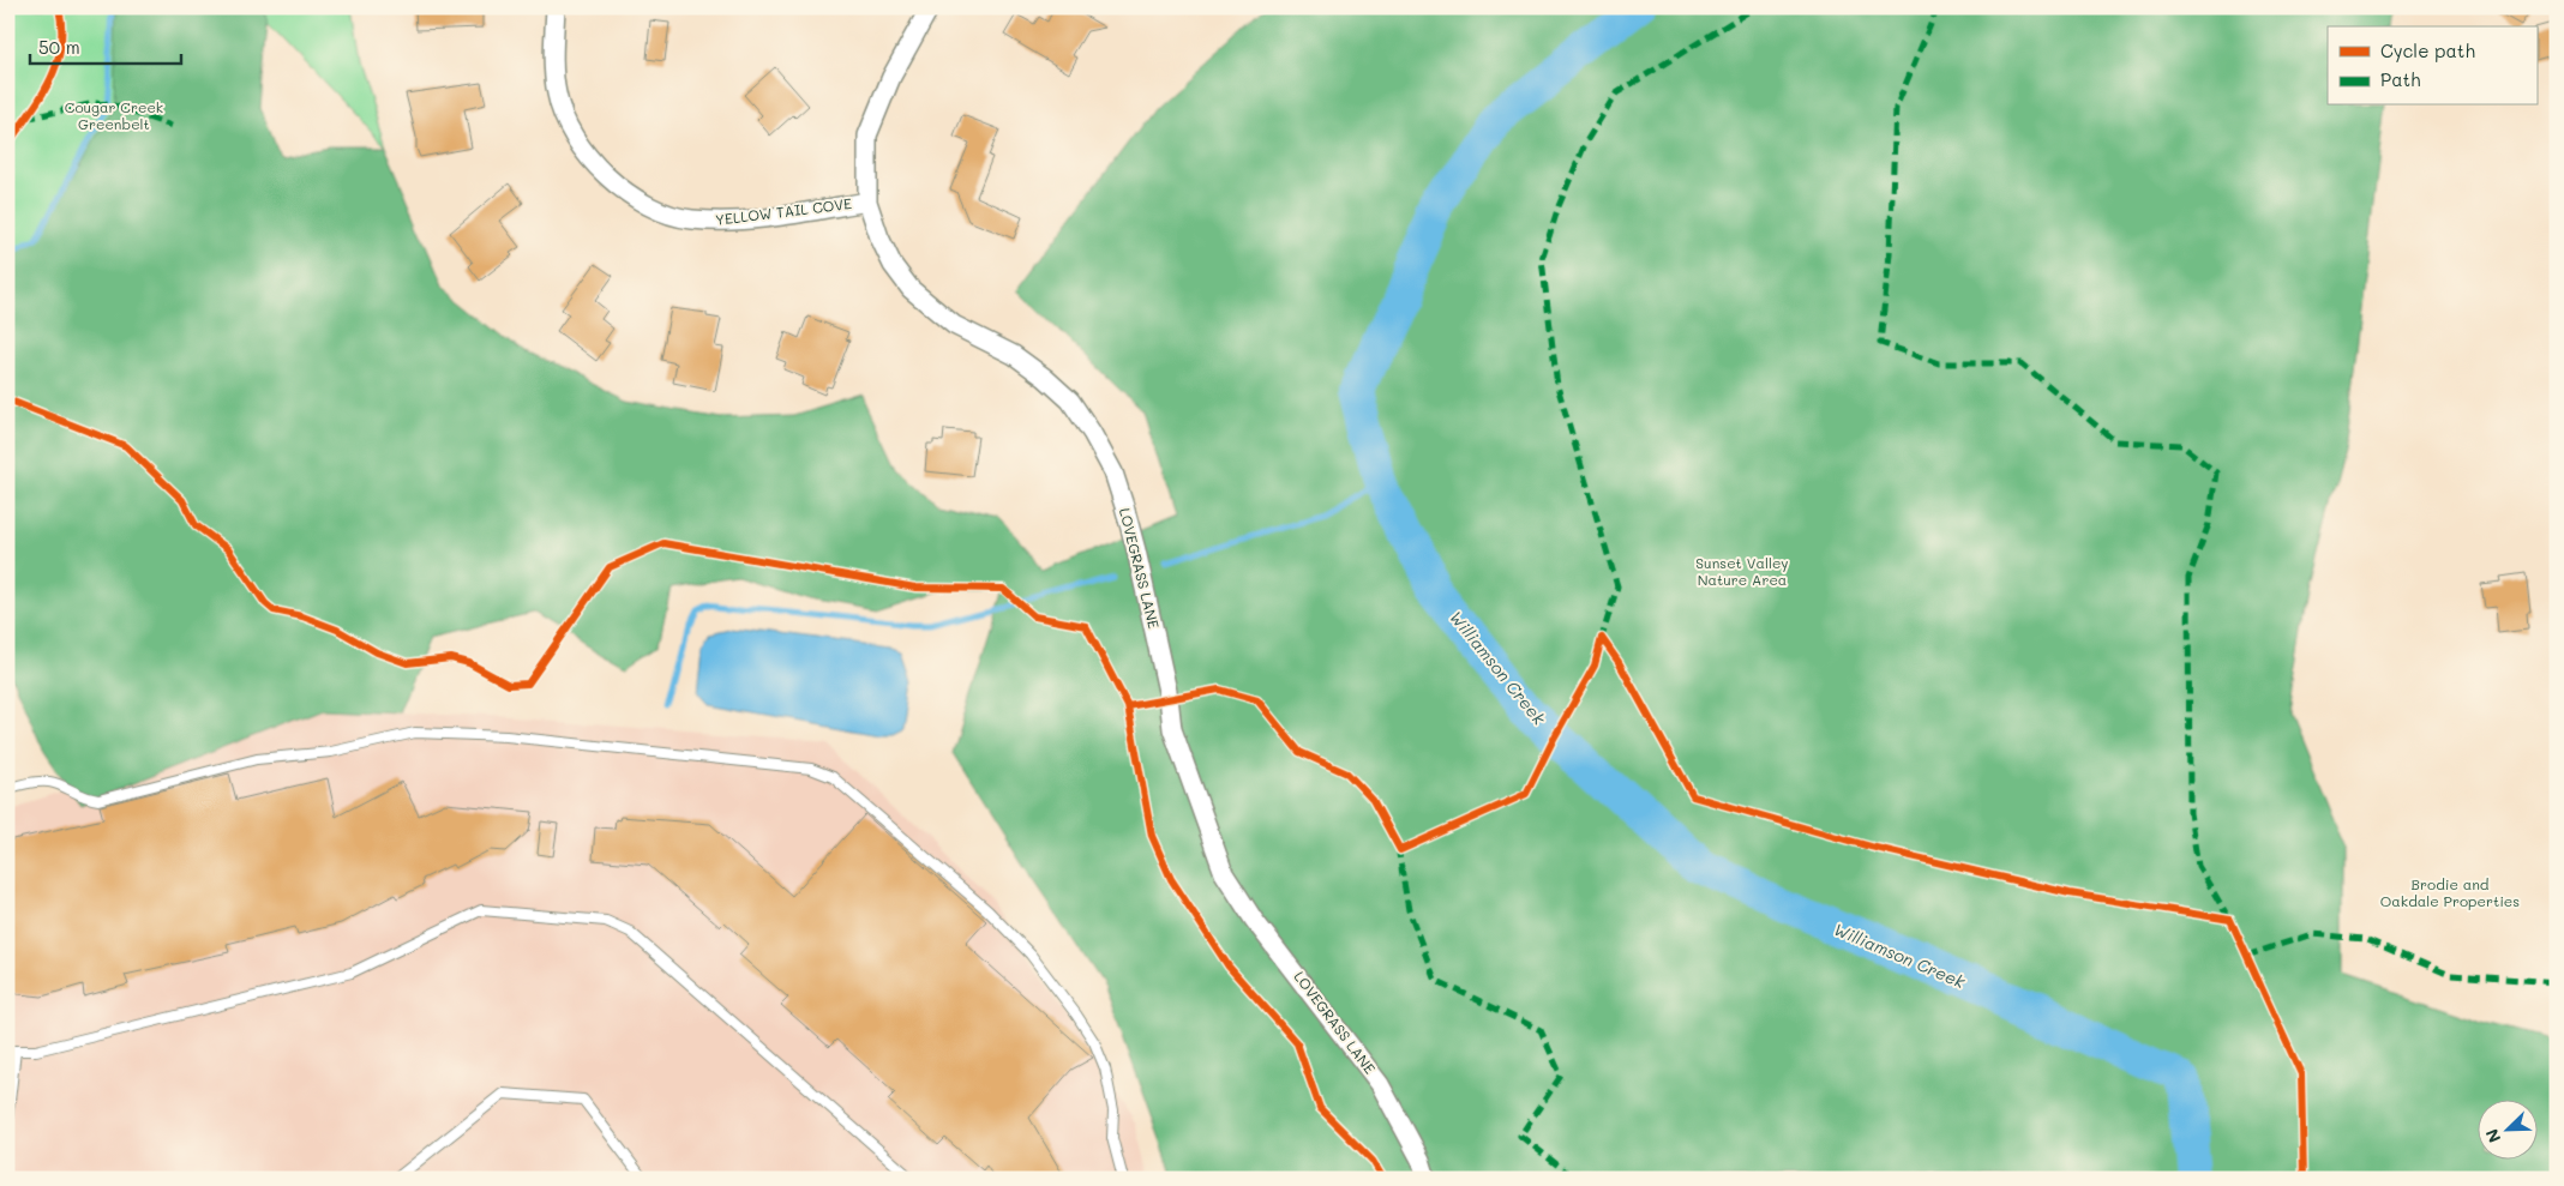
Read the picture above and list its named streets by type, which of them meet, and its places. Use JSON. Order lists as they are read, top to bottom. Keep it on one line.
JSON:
{"streets":{"street":["YELLOW TAIL COVE","LOVEGRASS LANE"]},"crossings":[["YELLOW TAIL COVE","LOVEGRASS LANE"]],"water":["Williamson Creek"],"parks":["Cougar Creek Greenbelt","Sunset Valley Nature Area","Brodie and Oakdale Properties"],"legend":["Cycle path","Path"],"scale_bar":"50 m","north":"bottom left"}
